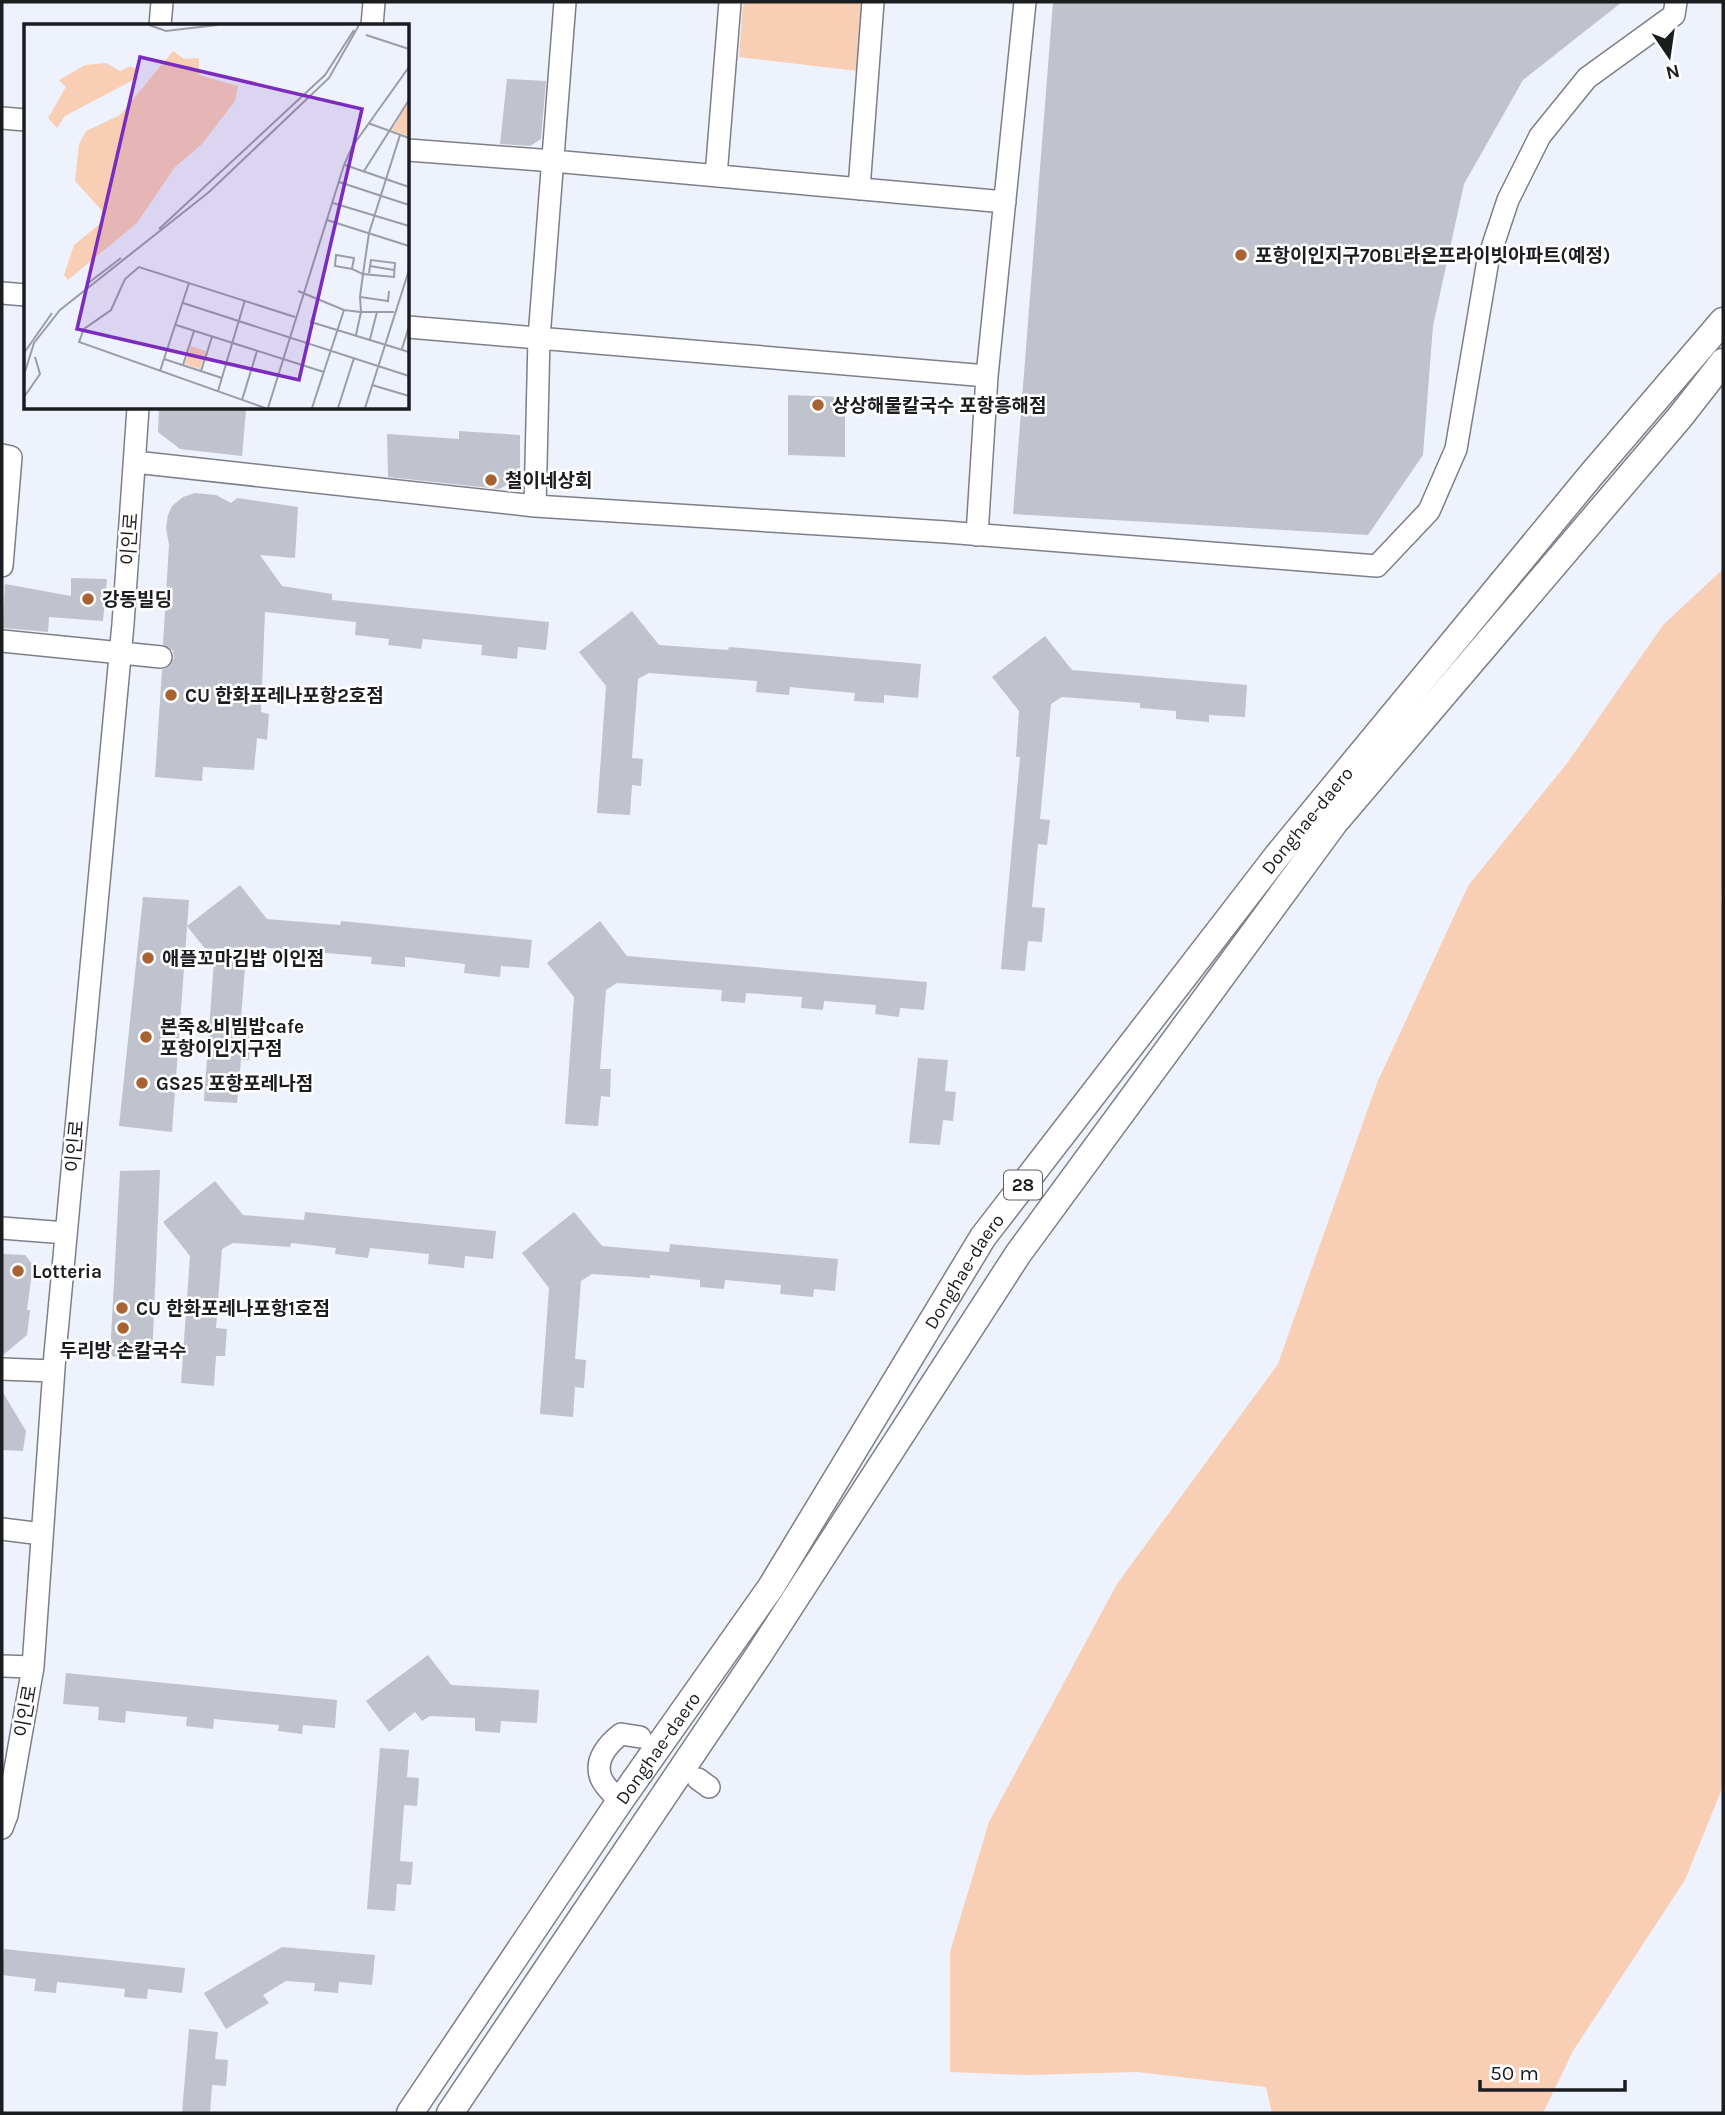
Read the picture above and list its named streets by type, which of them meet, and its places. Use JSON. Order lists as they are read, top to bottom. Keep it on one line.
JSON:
{"streets":{"main road":["Donghae-daero","28"],"street":["이인로"]},"places":["포항이인지구70BL라온프라이빗아파트(예정)","상상해물칼국수 포항흥해점","철이네상회","강동빌딩","CU 한화포레나포항2호점","애플꼬마김밥 이인점","본죽&비빔밥cafe 포항이인지구점","GS25 포항포레나점","Lotteria","CU 한화포레나포항1호점","두리방 손칼국수"],"scale_bar":"50 m","north":"bottom"}
